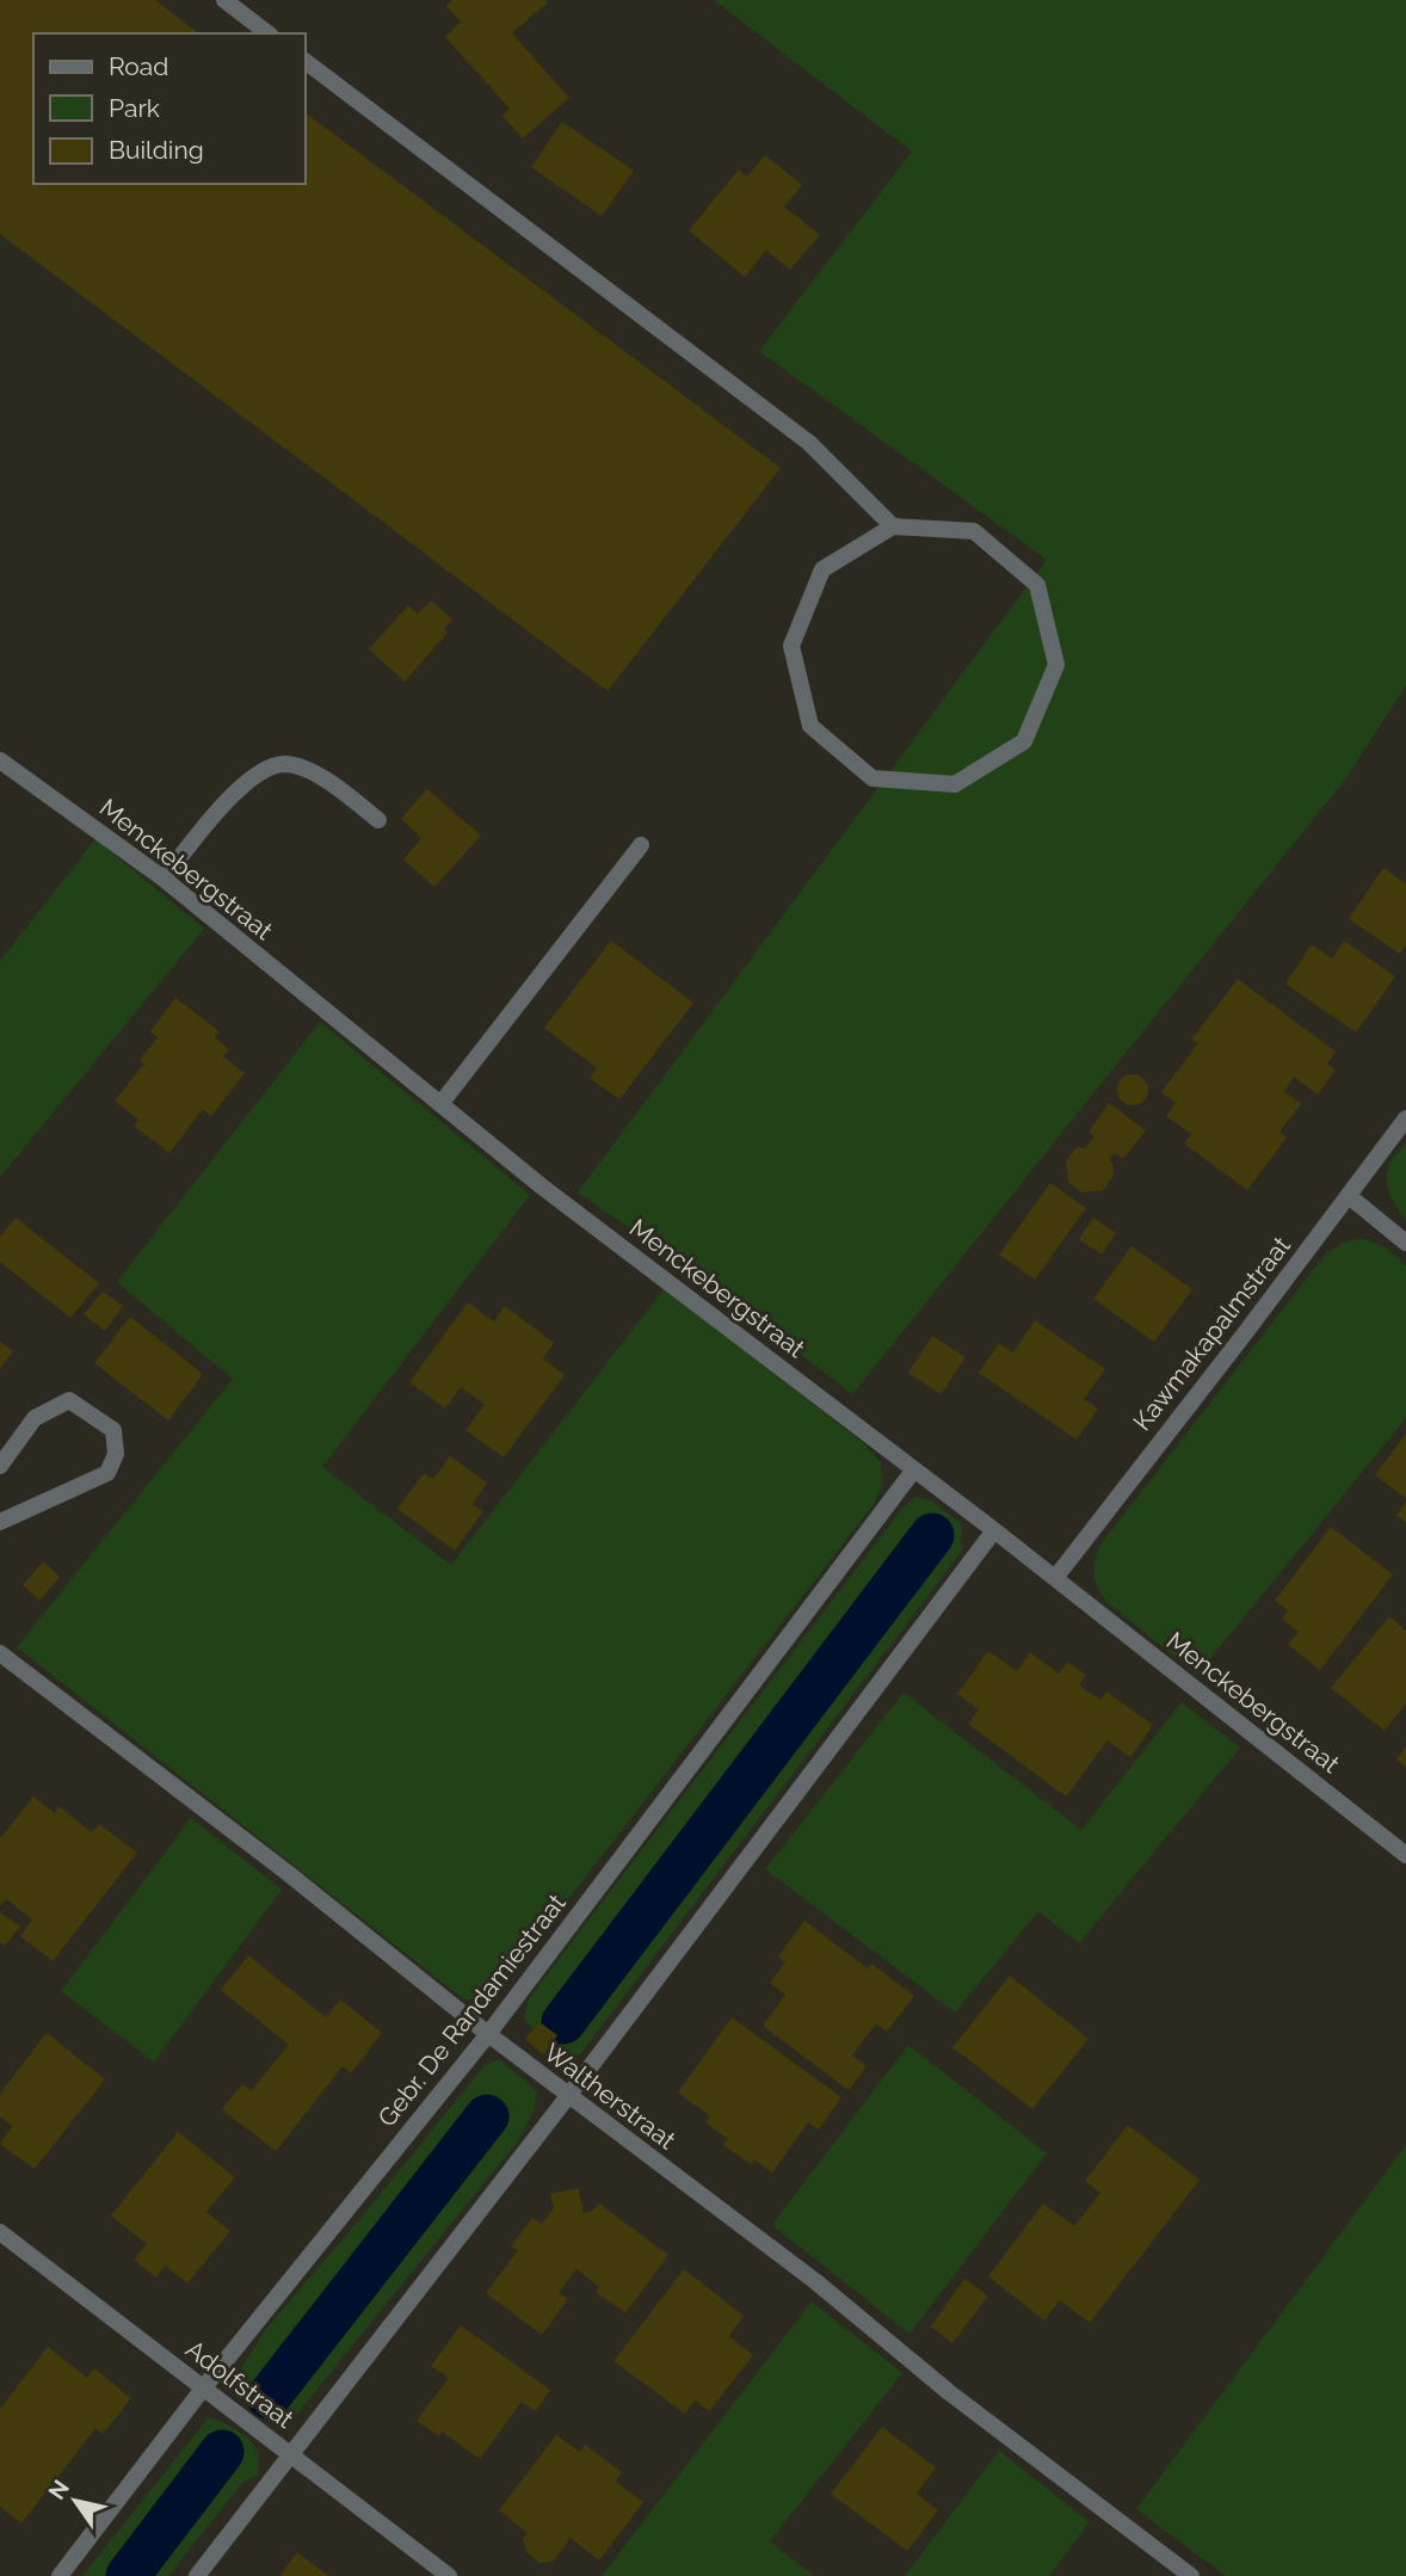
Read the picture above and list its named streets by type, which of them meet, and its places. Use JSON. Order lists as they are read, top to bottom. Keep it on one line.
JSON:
{"streets":{"street":["Menckebergstraat","Kawmakapalmstraat","Gebr. De Randamiestraat","Waltherstraat","Adolfstraat"]},"crossings":[["Menckebergstraat","Kawmakapalmstraat"],["Menckebergstraat","Gebr. De Randamiestraat"],["Gebr. De Randamiestraat","Waltherstraat"],["Gebr. De Randamiestraat","Adolfstraat"]],"legend":["Road","Park","Building"],"north":"top left"}
